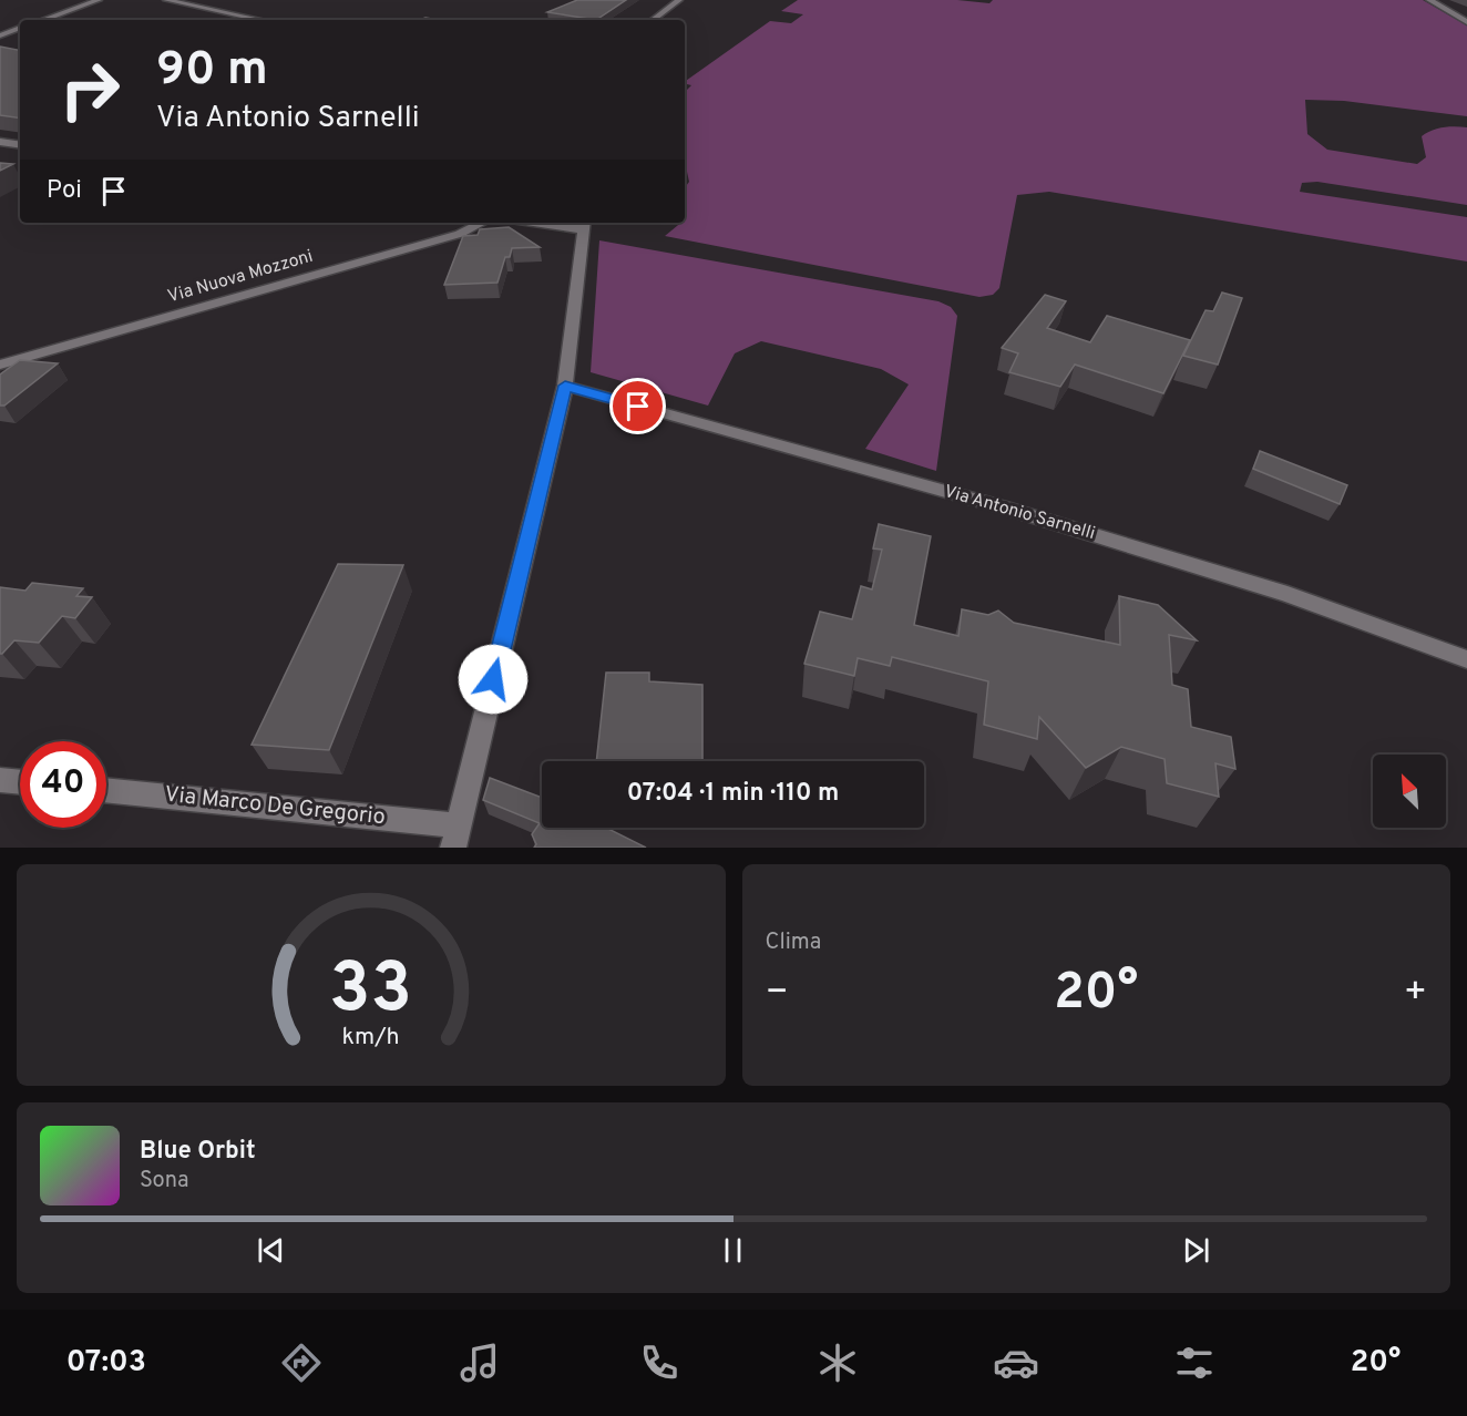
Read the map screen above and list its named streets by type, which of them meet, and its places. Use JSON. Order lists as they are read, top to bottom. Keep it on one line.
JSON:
{"streets":{"street":["Via Nuova Mozzoni","Via Antonio Sarnelli","Via Marco De Gregorio"]},"north":"top left","page":{"turn":["90 m","Via Antonio Sarnelli"],"then":"Poi","limit":"40","trip":"07:04 · 1 min · 110 m","tile":"Clima","heat":["−","20°","+"],"song":["Blue Orbit","Sona"],"tabs":["07:03","20°"],"gauge":["33","km/h"]}}
